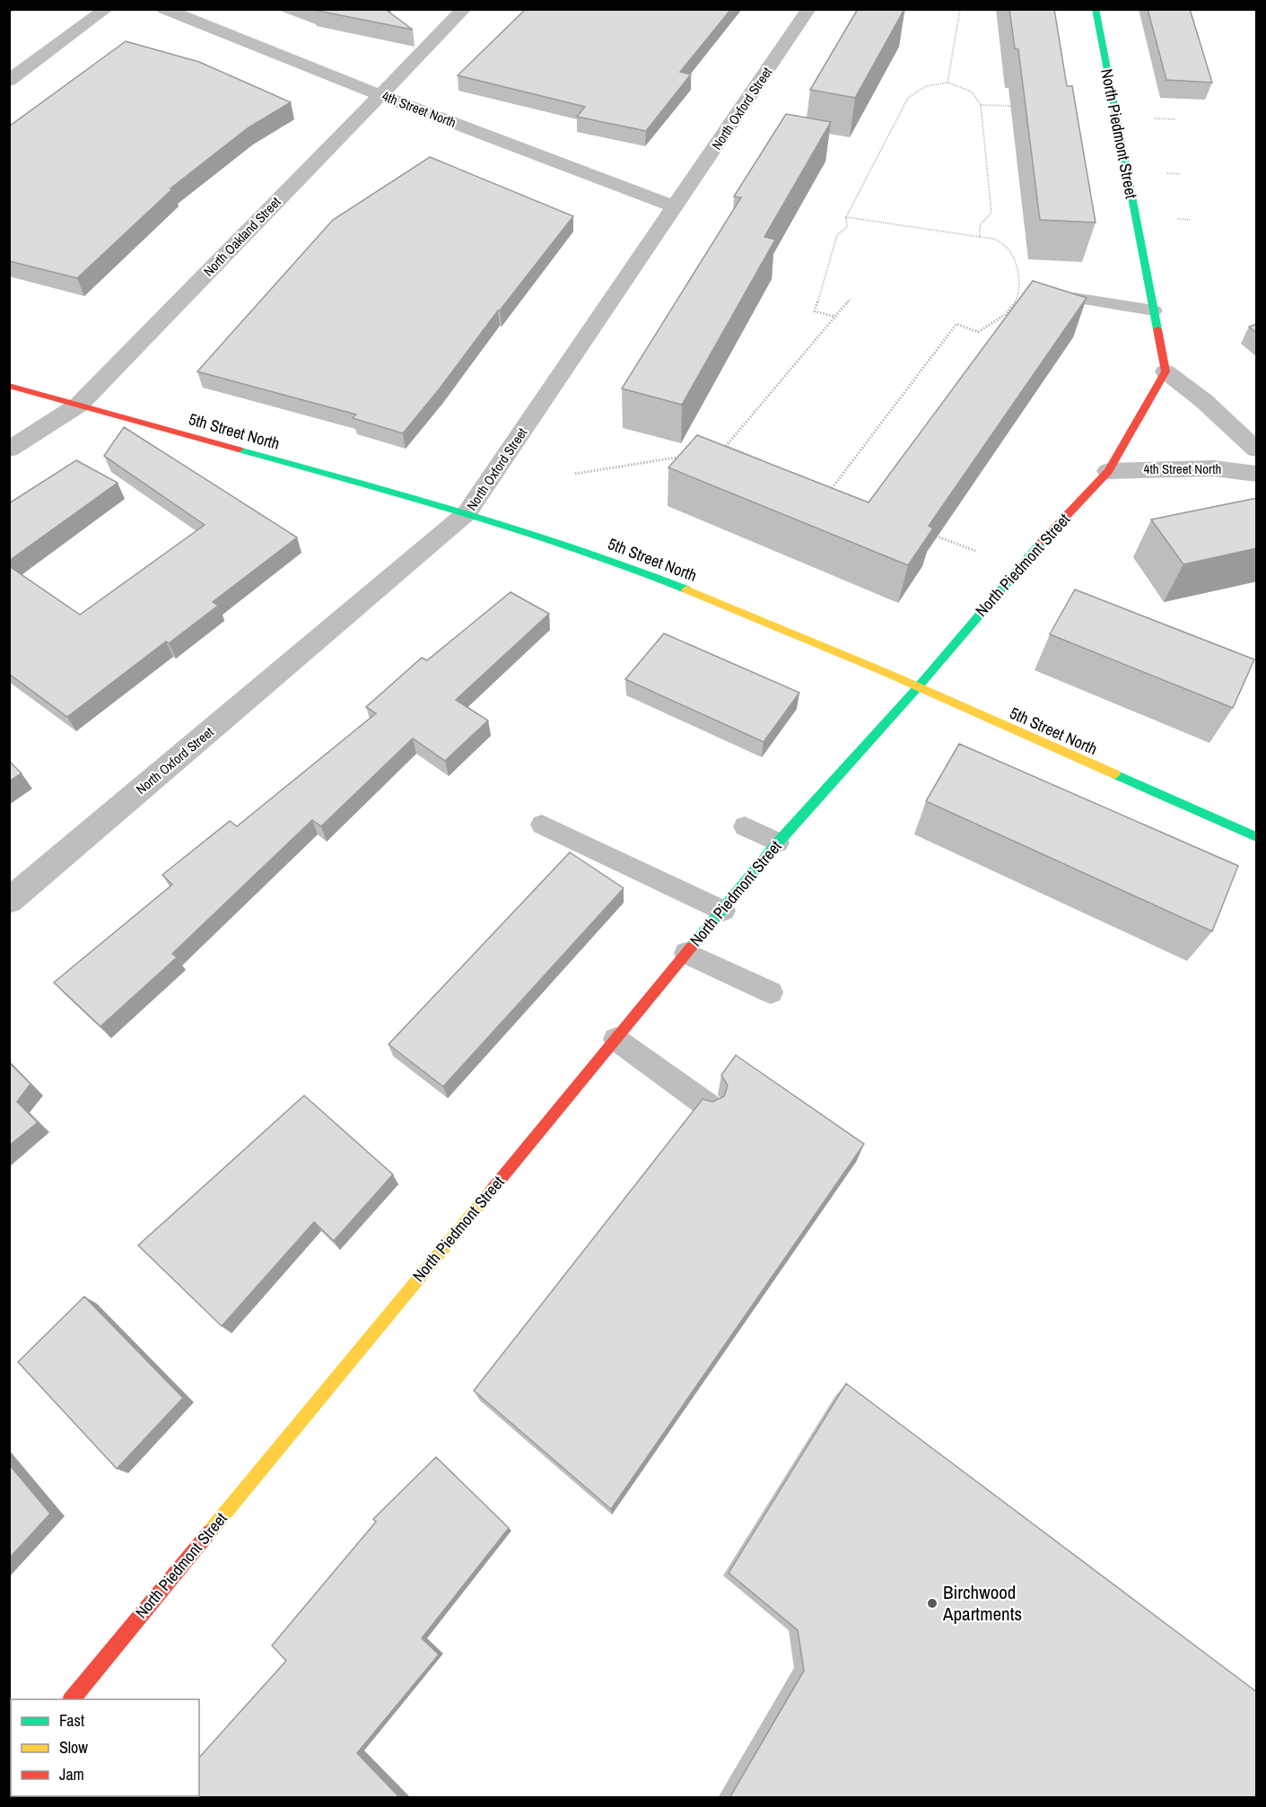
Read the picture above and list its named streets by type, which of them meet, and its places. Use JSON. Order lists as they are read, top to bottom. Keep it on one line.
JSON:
{"streets":{"street":["North Oxford Street","4th Street North","North Piedmont Street","North Oakland Street","5th Street North"]},"crossings":[["North Oxford Street","4th Street North"],["North Oxford Street","5th Street North"],["4th Street North","North Piedmont Street"],["4th Street North","North Oakland Street"],["North Piedmont Street","5th Street North"],["North Oakland Street","5th Street North"]],"places":["Birchwood Apartments"],"legend":["Fast","Slow","Jam"]}
